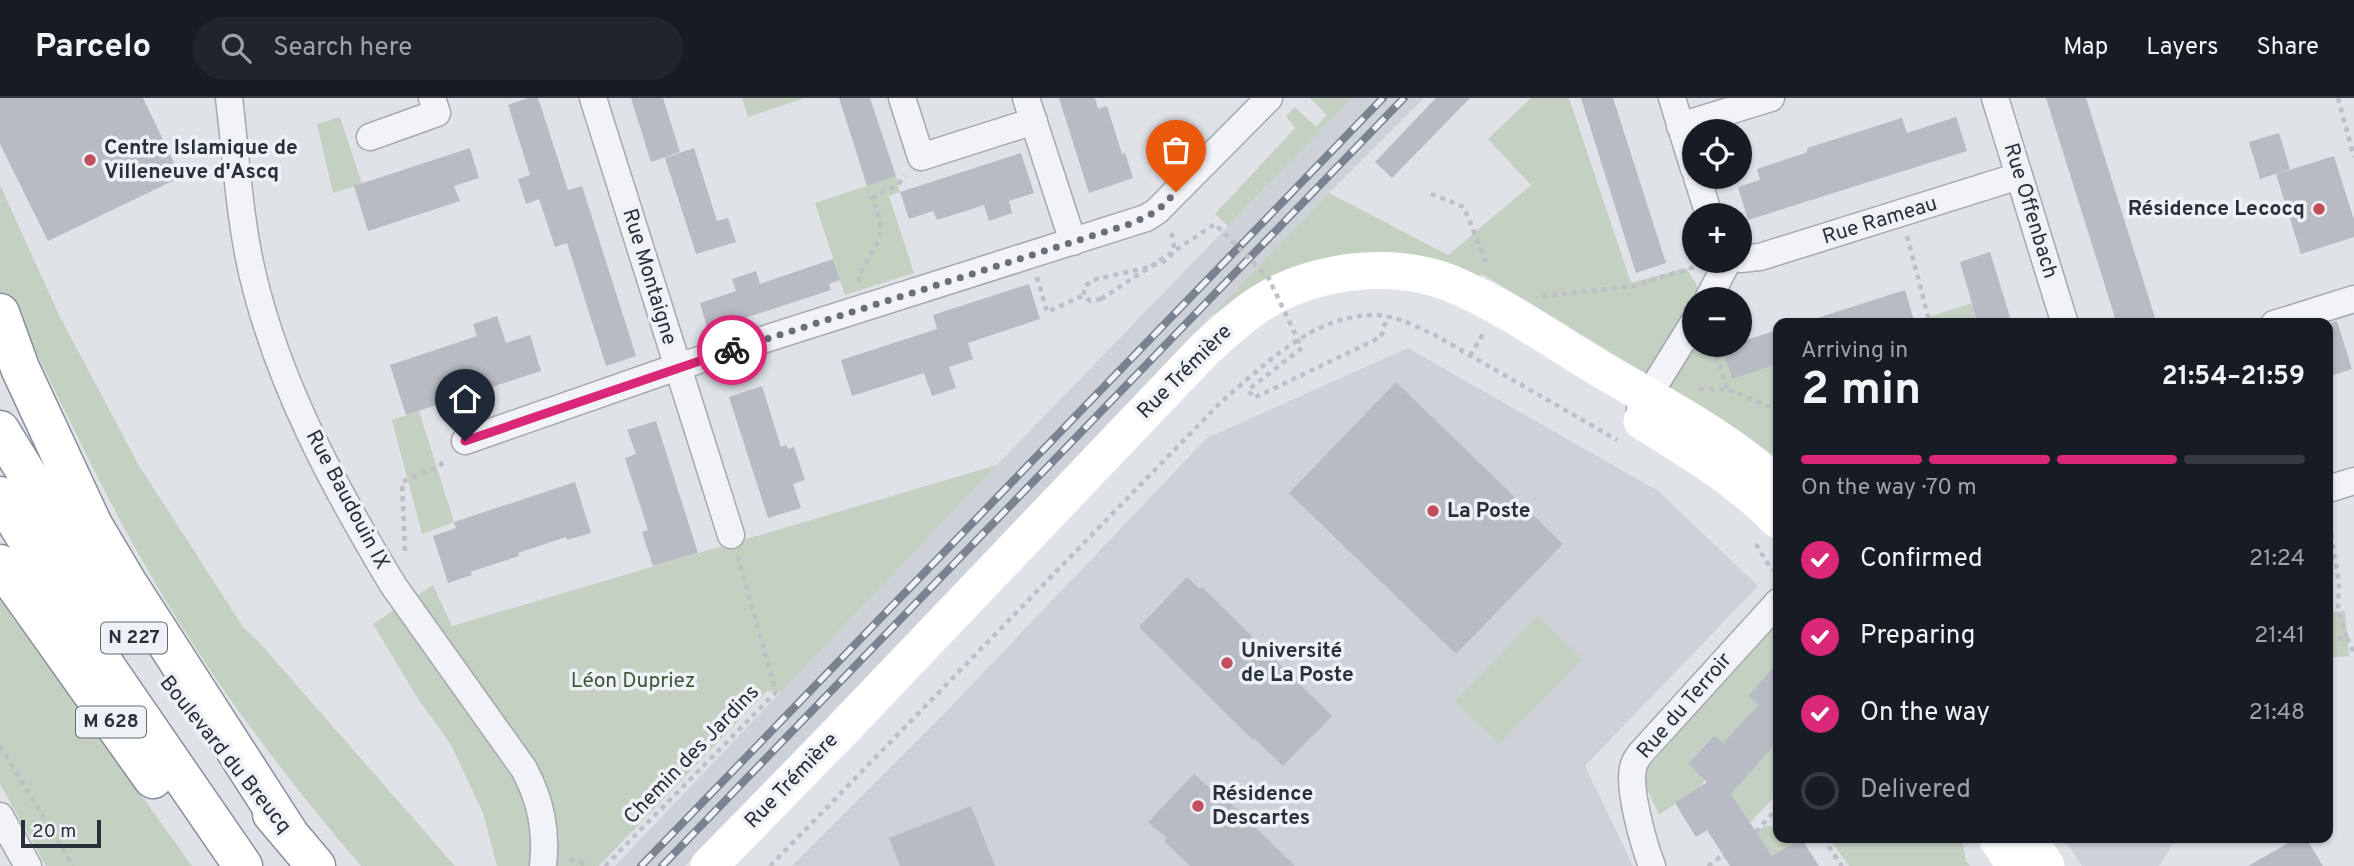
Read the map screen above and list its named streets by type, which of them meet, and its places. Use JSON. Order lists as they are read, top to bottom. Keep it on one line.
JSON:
{"streets":{"highway":["N 227","M 628","Boulevard du Breucq"],"main road":["Rue Trémière"],"street":["Rue Offenbach","Rue Rameau","Rue Montaigne","Rue Baudouin IX","Rue du Terroir"],"path":["Chemin des Jardins"]},"crossings":[["Rue Offenbach","Rue Rameau"],["Rue Montaigne","Chemin des Jardins"]],"parks":["Léon Dupriez"],"places":["Centre Islamique de Villeneuve d'Ascq","Résidence Lecocq","La Poste","Université de La Poste","Résidence Descartes"],"scale_bar":"20 m","page":{"header":"Parcelo","search":"Search here","nav":["Map","Layers","Share"],"map_buttons":["+","−"],"heading":["2 min","Arriving in","21:54–21:59"],"bar":"On the way · 70 m","list":[["Confirmed","21:24"],["Preparing","21:41"],["On the way","21:48"],"Delivered"],"scale":"20 m"}}
